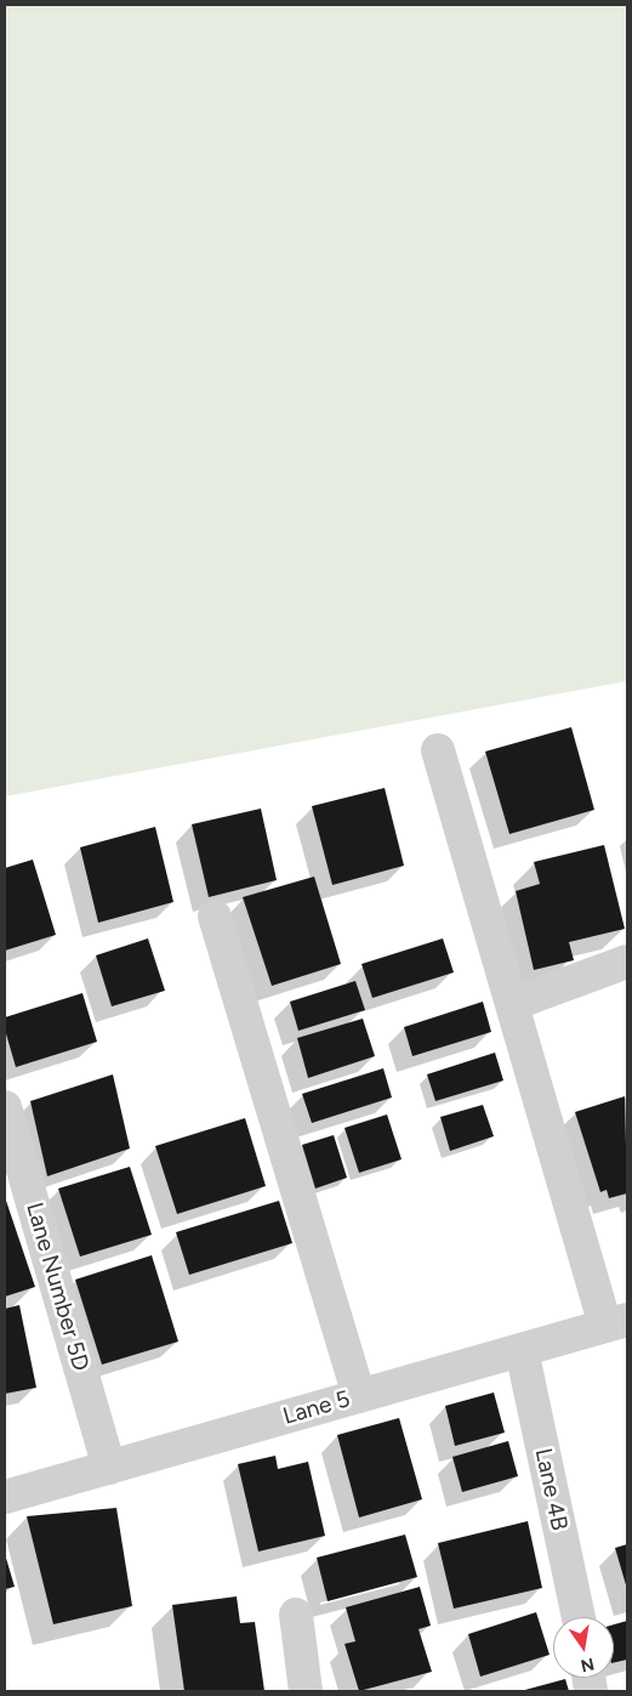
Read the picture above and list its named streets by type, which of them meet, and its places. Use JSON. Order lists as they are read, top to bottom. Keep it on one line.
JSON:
{"streets":{"street":["Lane Number 5D","Lane 5","Lane 4B"]},"crossings":[["Lane Number 5D","Lane 5"],["Lane 5","Lane 4B"]],"north":"bottom"}
